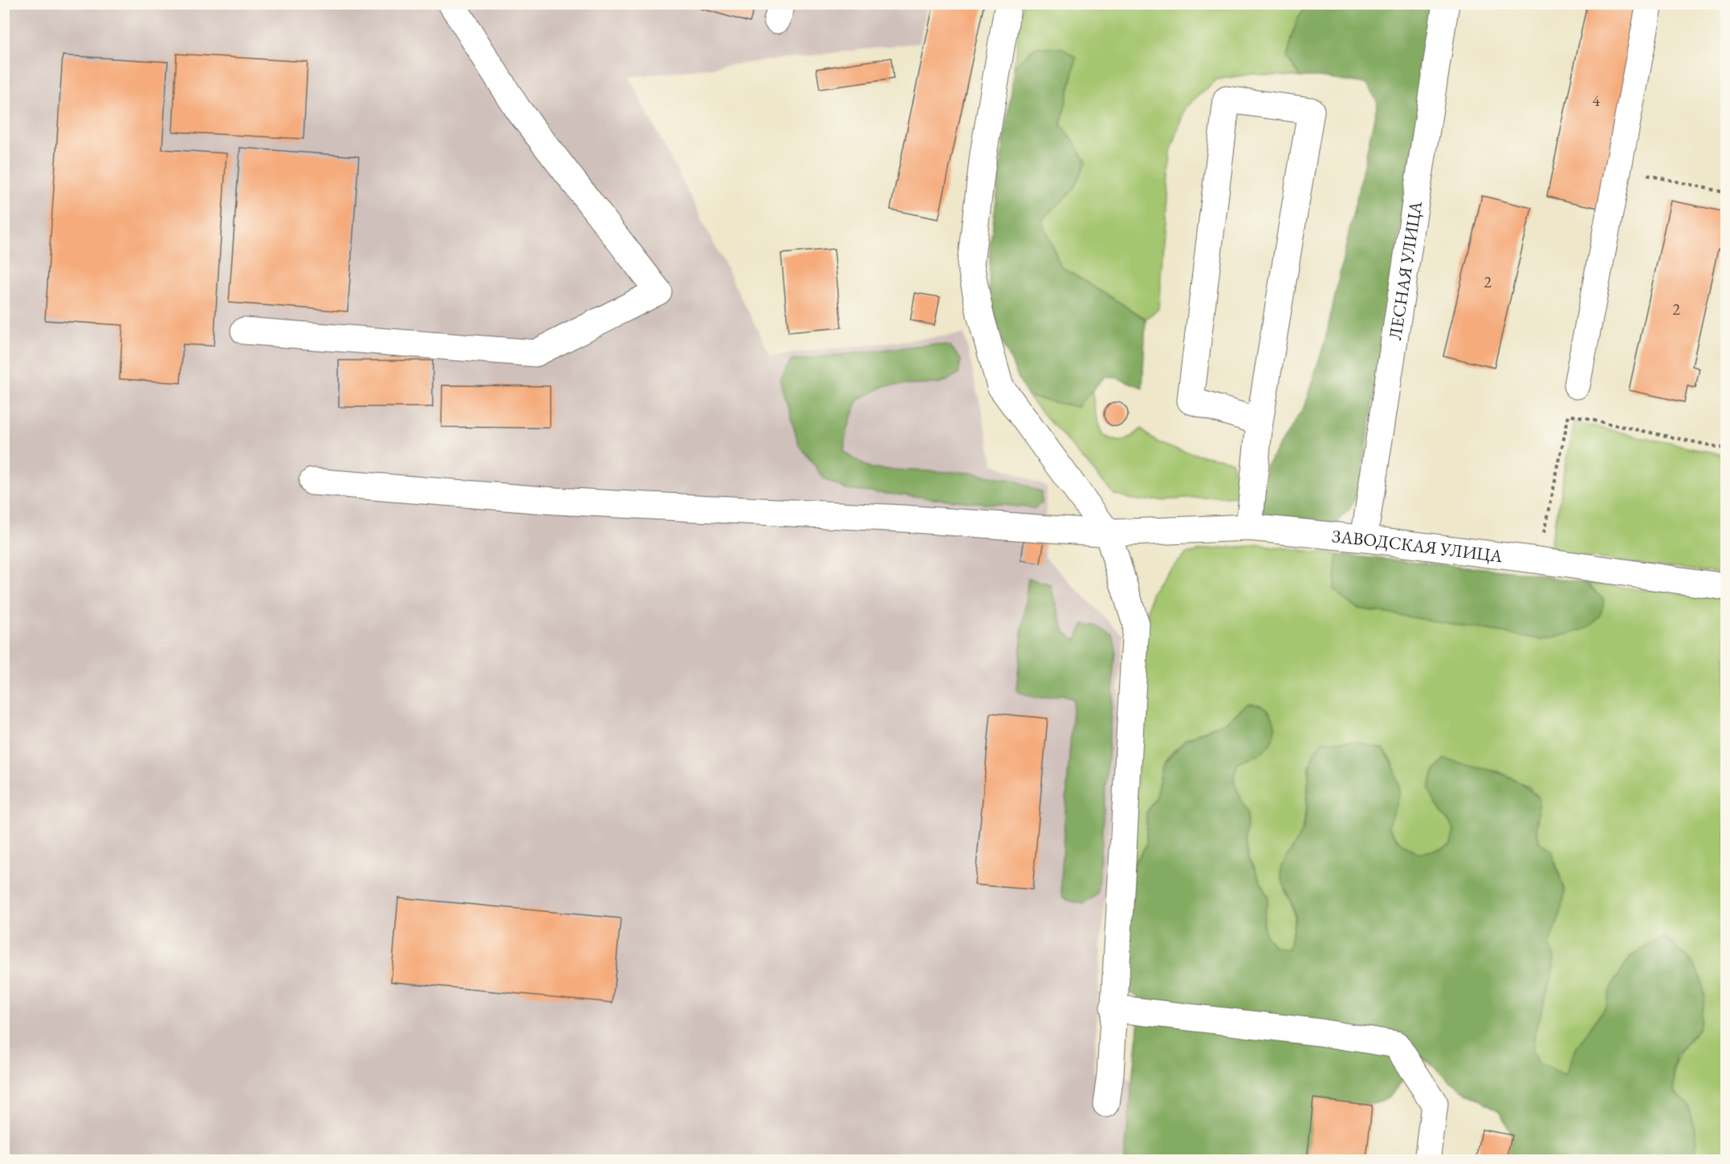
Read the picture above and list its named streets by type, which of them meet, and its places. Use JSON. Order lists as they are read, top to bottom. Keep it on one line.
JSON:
{"streets":{"street":["ЛЕСНАЯ УЛИЦА","ЗАВОДСКАЯ УЛИЦА"]},"crossings":[["ЛЕСНАЯ УЛИЦА","ЗАВОДСКАЯ УЛИЦА"]],"house_numbers":["4","2","2"]}
